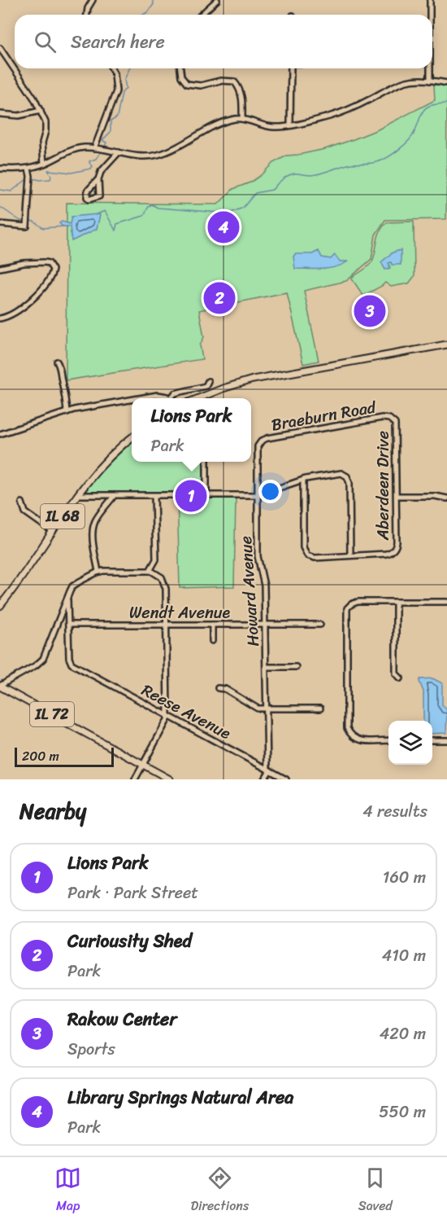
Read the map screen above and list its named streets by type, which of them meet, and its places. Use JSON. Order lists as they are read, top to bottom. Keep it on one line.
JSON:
{"streets":{"main road":["IL 68","IL 72"],"street":["Braeburn Road","Aberdeen Drive","Howard Avenue","Wendt Avenue","Reese Avenue"]},"crossings":[["Braeburn Road","Aberdeen Drive"],["Braeburn Road","Howard Avenue"],["Howard Avenue","Wendt Avenue"],["Howard Avenue","Reese Avenue"],["Wendt Avenue","Reese Avenue"]],"scale_bar":"200 m","page":{"search":"Search here","pins":["4","2","3","1"],"popup":["Lions Park","Park"],"scale":"200 m","heading":["Nearby","4 results"],"list":[{"mark":"1","name":"Lions Park","note":"Park · Park Street","value":"160 m"},{"mark":"2","name":"Curiousity Shed","note":"Park","value":"410 m"},{"mark":"3","name":"Rakow Center","note":"Sports","value":"420 m"},{"mark":"4","name":"Library Springs Natural Area","note":"Park","value":"550 m"}],"nav":["Map","Directions","Saved"]}}
